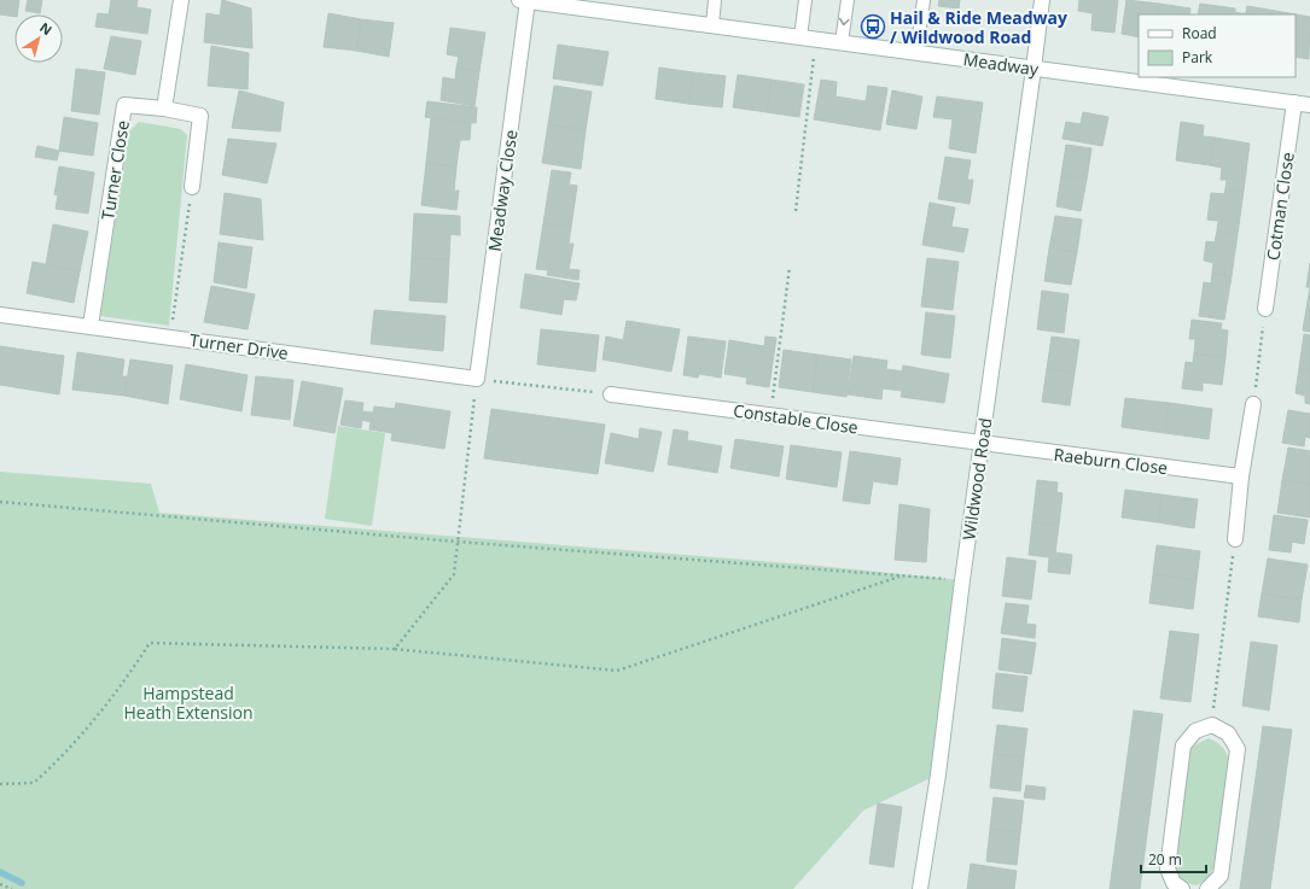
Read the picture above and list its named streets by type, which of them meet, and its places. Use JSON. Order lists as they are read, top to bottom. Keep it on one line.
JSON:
{"streets":{"street":["Meadway","Turner Close","Meadway Close","Cotman Close","Turner Drive","Constable Close","Raeburn Close","Wildwood Road"]},"crossings":[["Meadway","Meadway Close"],["Meadway","Cotman Close"],["Meadway","Wildwood Road"],["Turner Close","Turner Drive"],["Meadway Close","Turner Drive"],["Constable Close","Raeburn Close"],["Constable Close","Wildwood Road"],["Raeburn Close","Wildwood Road"]],"parks":["Hampstead Heath Extension"],"places":{"bus stop":["Hail & Ride Meadway / Wildwood Road"]},"legend":["Road","Park"],"scale_bar":"20 m","north":"top right"}
